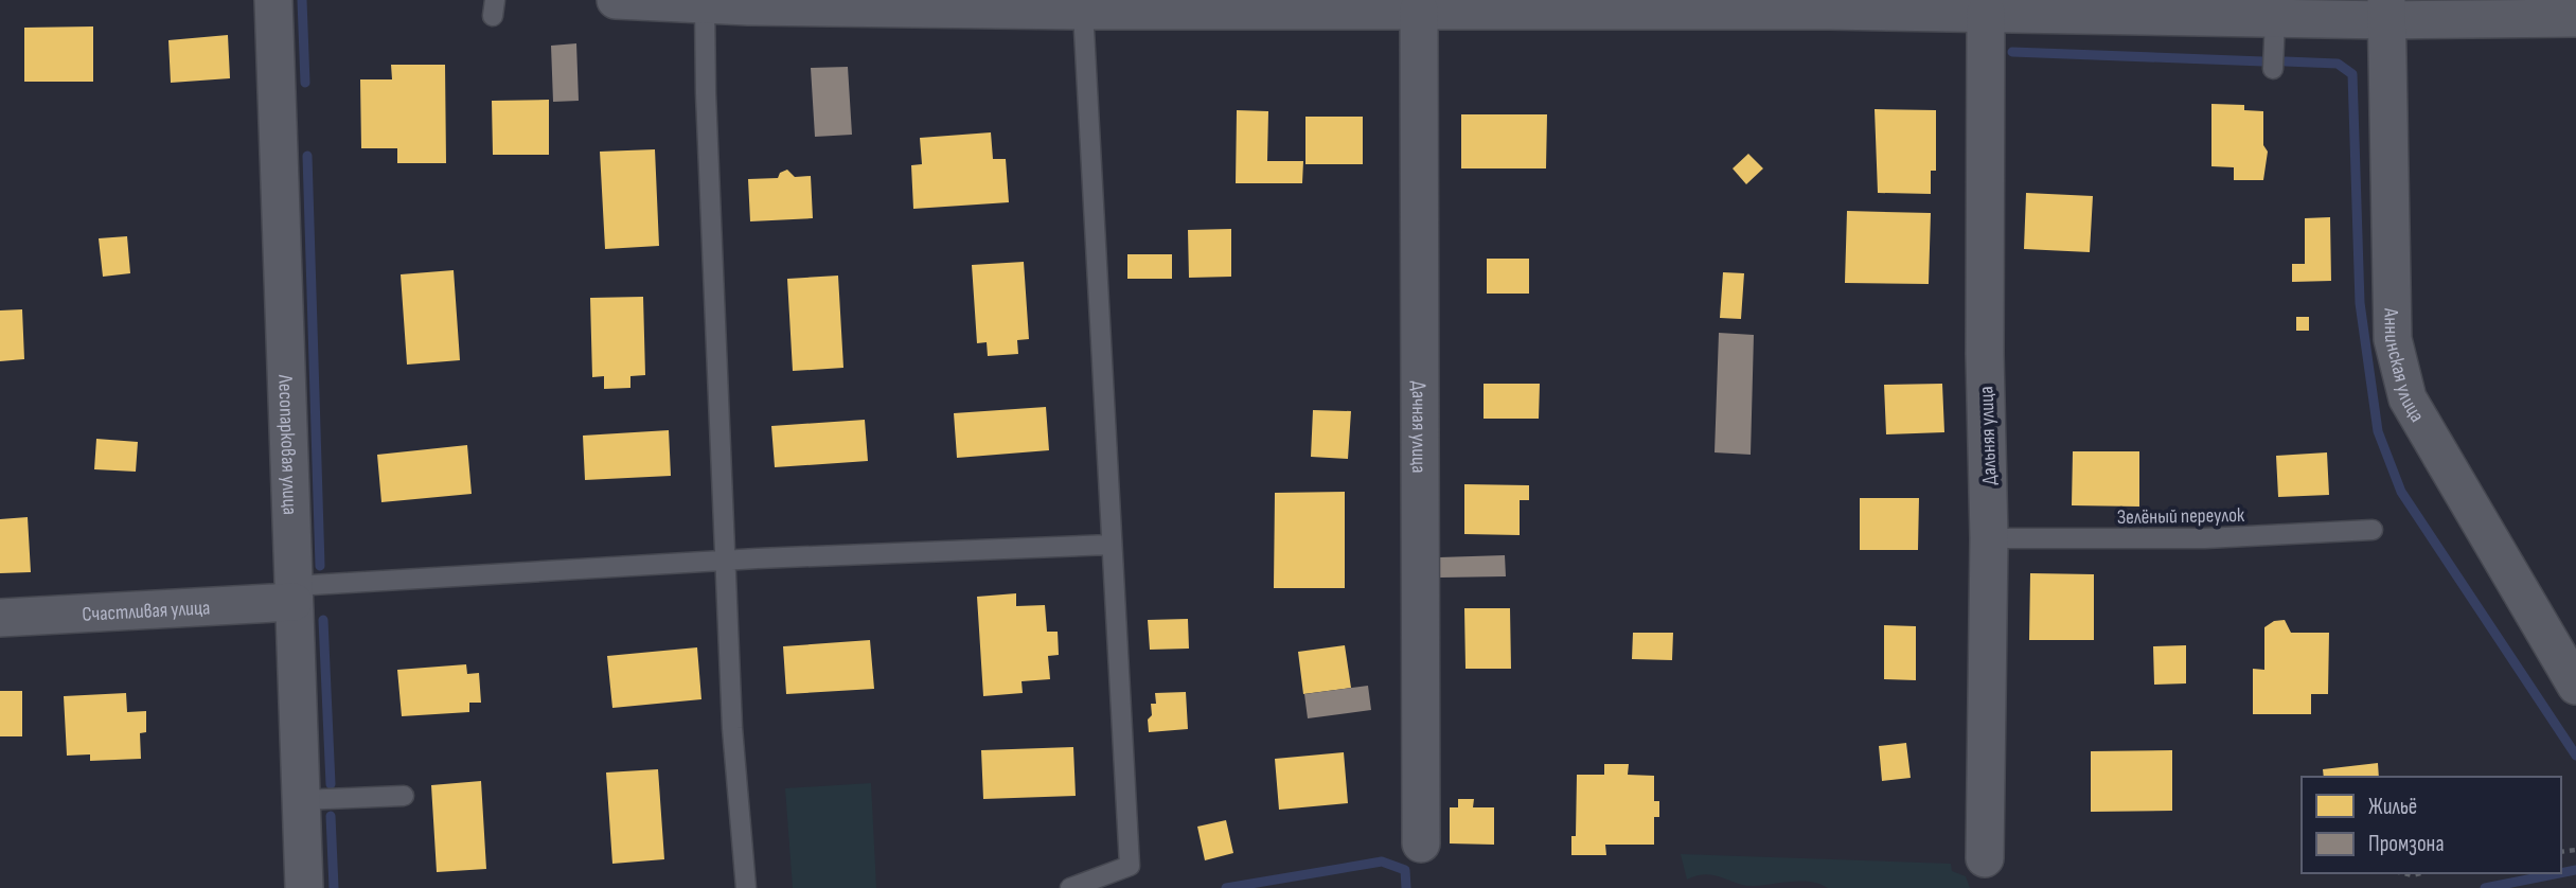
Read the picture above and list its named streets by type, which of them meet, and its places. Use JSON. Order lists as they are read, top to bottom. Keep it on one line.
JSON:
{"streets":{"street":["Аннинская улица","Дачная улица","Дальняя улица","Лесопарковая улица","Счастливая улица"],"lane":["Зелёный переулок"]},"crossings":[["Дальняя улица","Зелёный переулок"],["Лесопарковая улица","Счастливая улица"]],"legend":["Жильё","Промзона"]}
